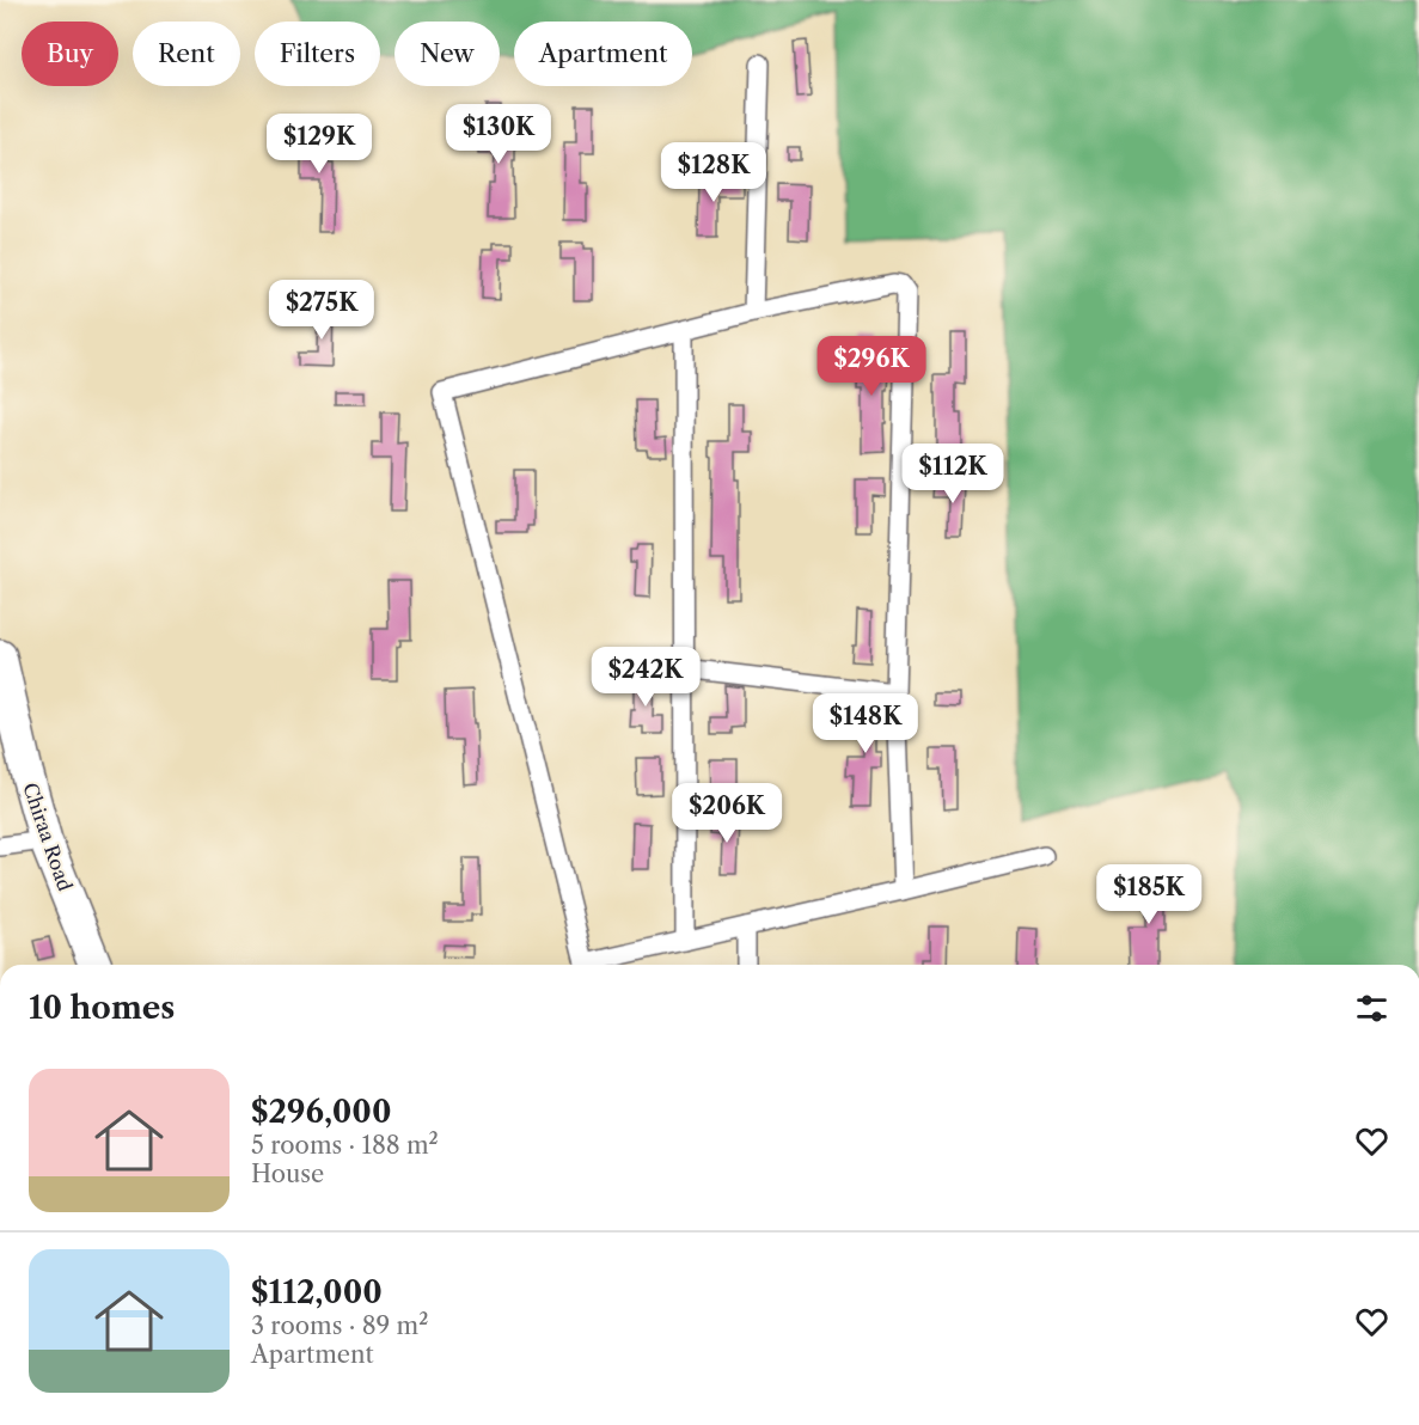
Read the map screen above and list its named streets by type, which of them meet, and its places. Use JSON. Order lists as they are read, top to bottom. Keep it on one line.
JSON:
{"streets":{"highway":["Chiraa Road"]},"page":{"chip":["Buy","Rent","Filters","New","Apartment"],"price":["$130K","$129K","$128K","$275K","$296K","$112K","$242K","$148K","$206K","$185K"],"heading":"10 homes","list":[{"name":"$296,000","note":"5 rooms · 188 m² · House"},{"name":"$112,000","note":"3 rooms · 89 m² · Apartment"}]}}
